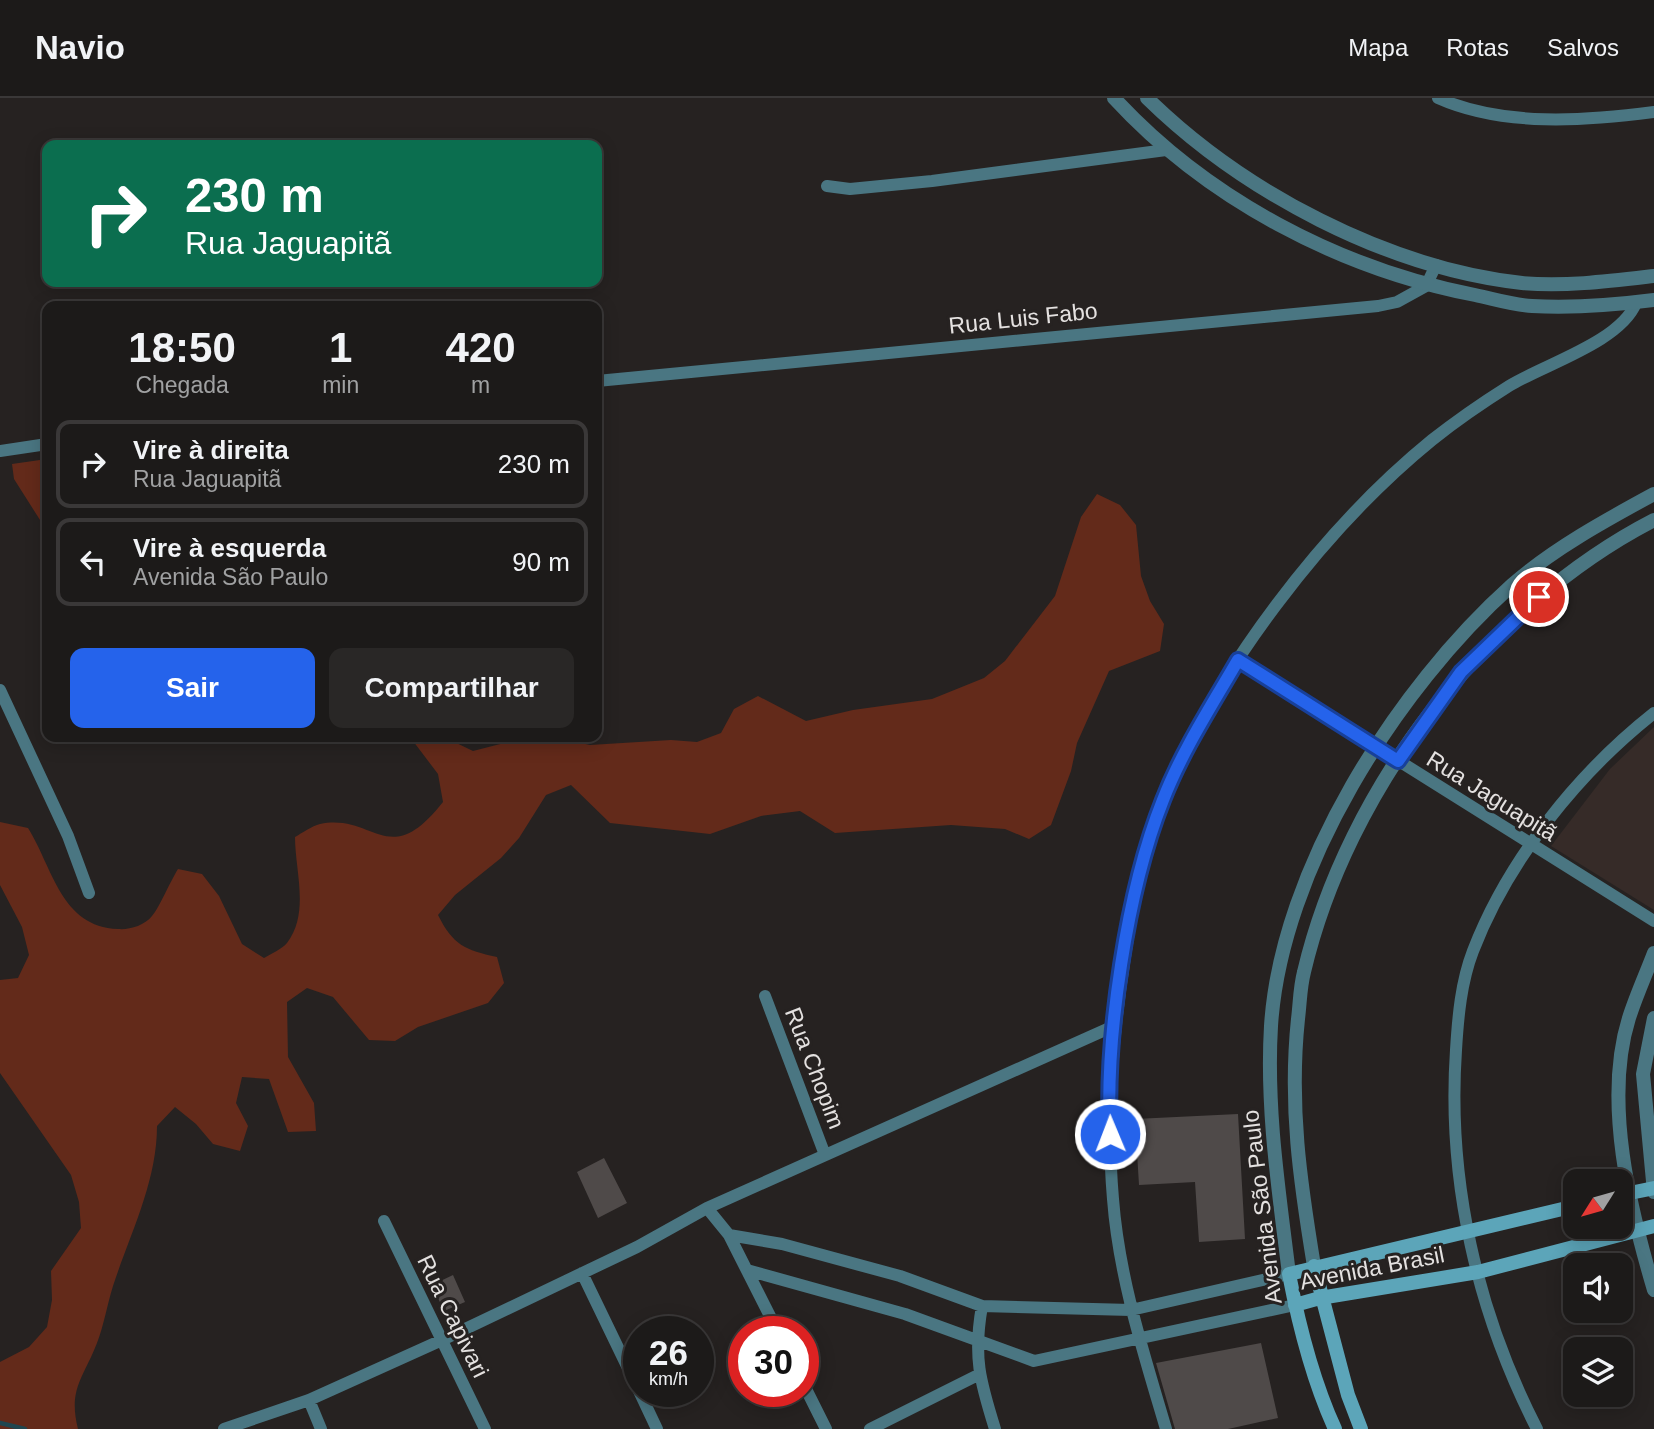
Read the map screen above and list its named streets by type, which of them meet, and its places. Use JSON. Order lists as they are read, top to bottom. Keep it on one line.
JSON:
{"streets":{"main road":["Avenida São Paulo","Avenida Brasil"],"street":["Rua Luis Fabo","Rua Jaguapitã","Rua Chopim","Rua Capivari"]},"crossings":[["Rua Jaguapitã","Avenida São Paulo"],["Avenida São Paulo","Avenida Brasil"]],"north":"bottom left","page":{"header":"Navio","nav":["Mapa","Rotas","Salvos"],"turn":["230 m","Rua Jaguapitã"],"eta":["18:50","Chegada","1","min","420","m"],"list":[{"name":"Vire à direita","note":"Rua Jaguapitã","value":"230 m"},{"name":"Vire à esquerda","note":"Avenida São Paulo","value":"90 m"}],"buttons":["Sair","Compartilhar"],"speed":"26 km/h","limit":"30"}}
